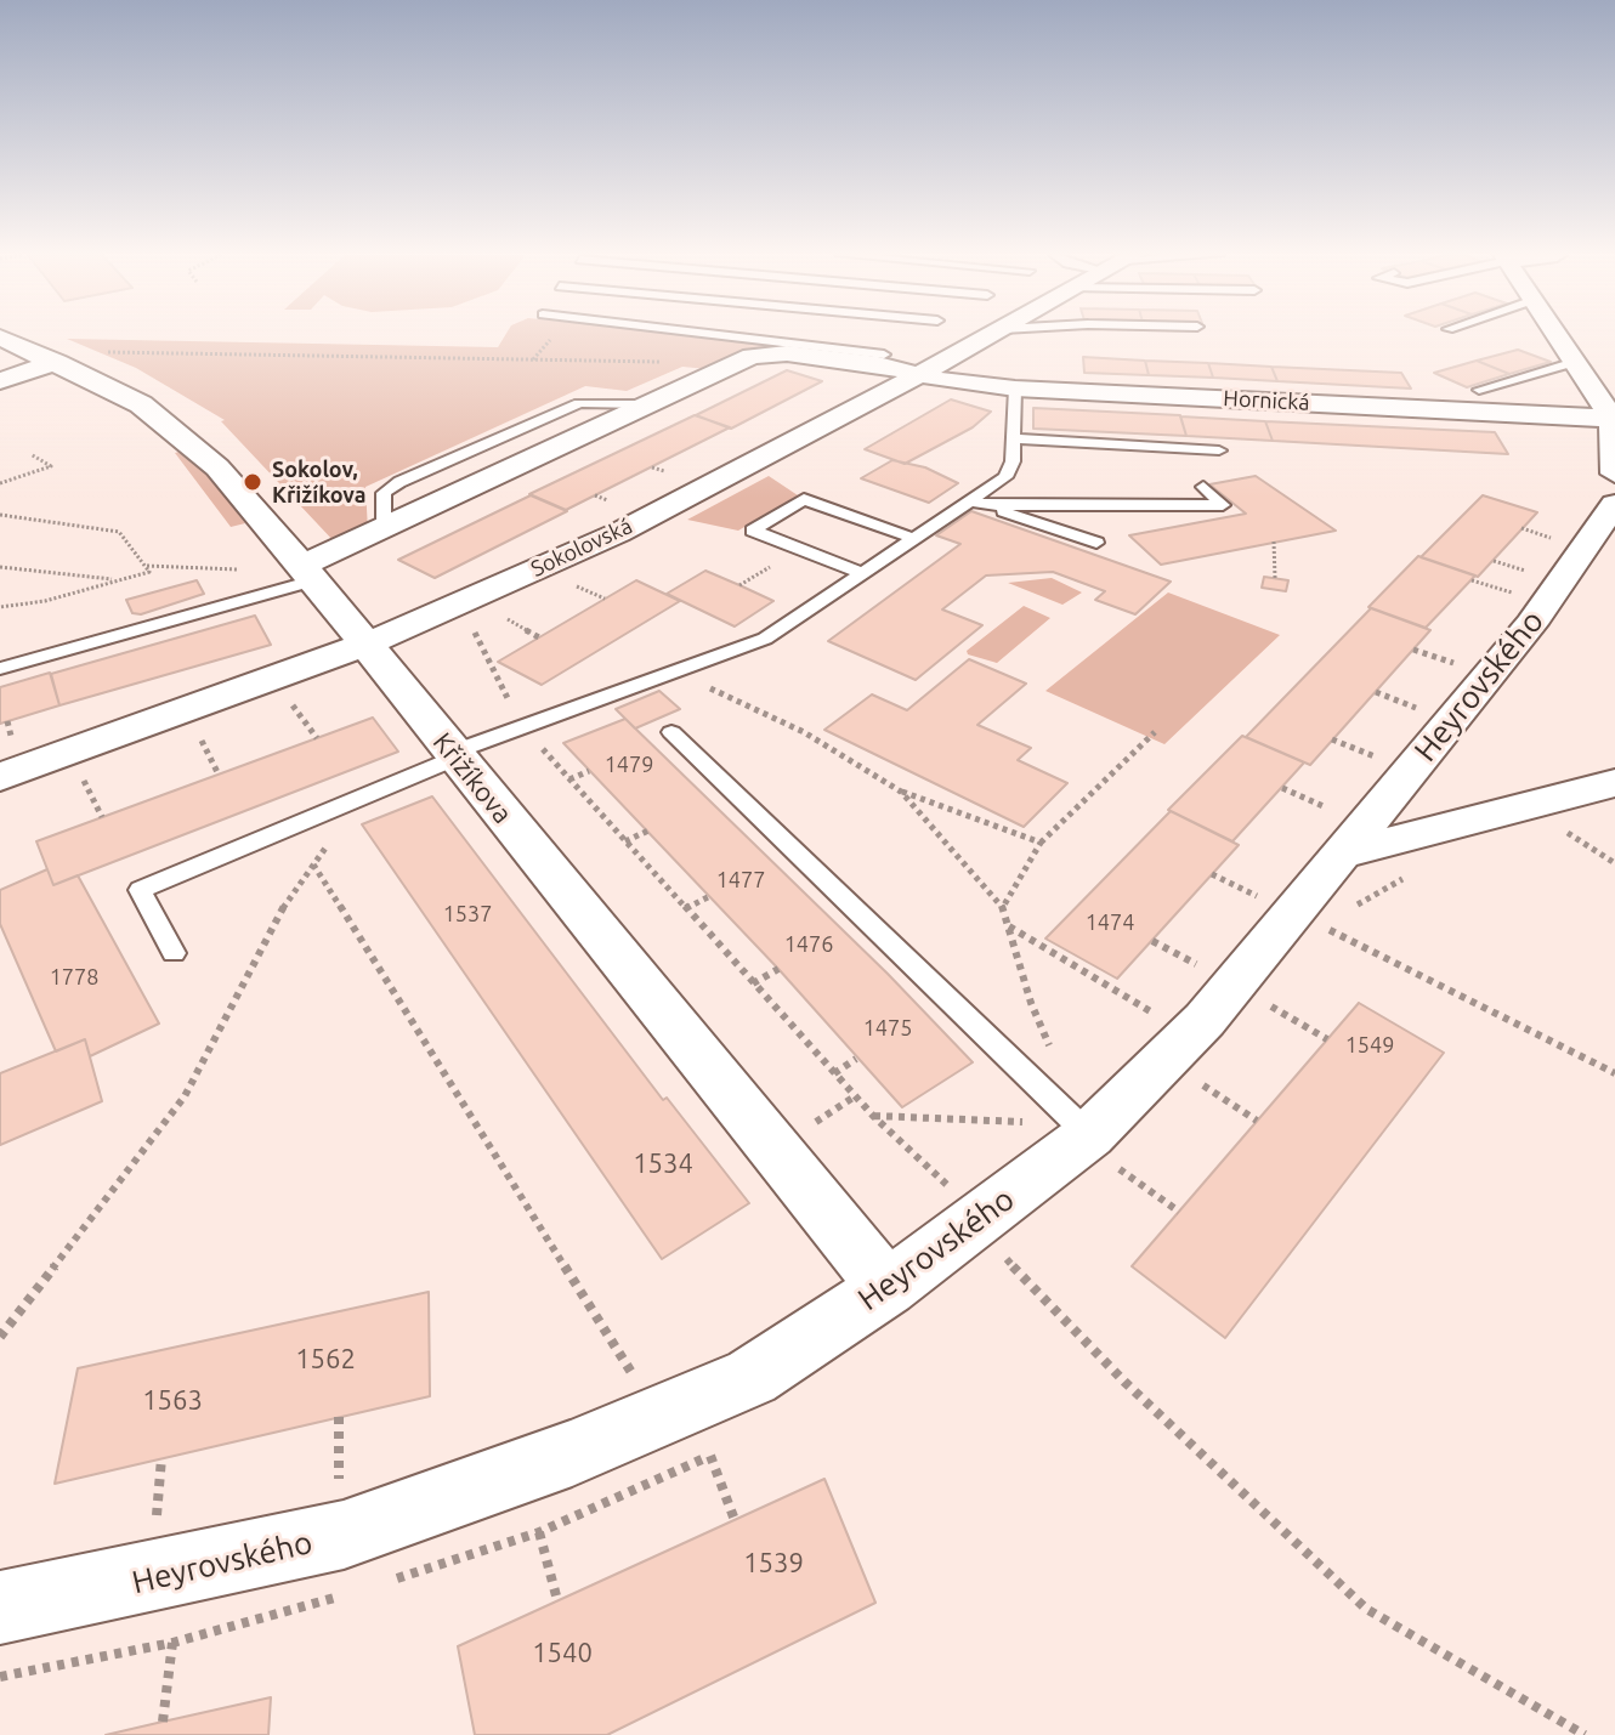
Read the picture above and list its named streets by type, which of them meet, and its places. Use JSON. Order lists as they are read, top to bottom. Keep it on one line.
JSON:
{"streets":{"street":["Hornická","Sokolovská","Heyrovského","Křižíkova"]},"crossings":[["Hornická","Sokolovská"],["Hornická","Křižíkova"],["Sokolovská","Křižíkova"],["Heyrovského","Křižíkova"]],"places":["Sokolov, Křižíkova"],"house_numbers":["1479","1477","1537","1474","1476","1778","1475","1549","1534","1562","1563","1539","1540"]}
